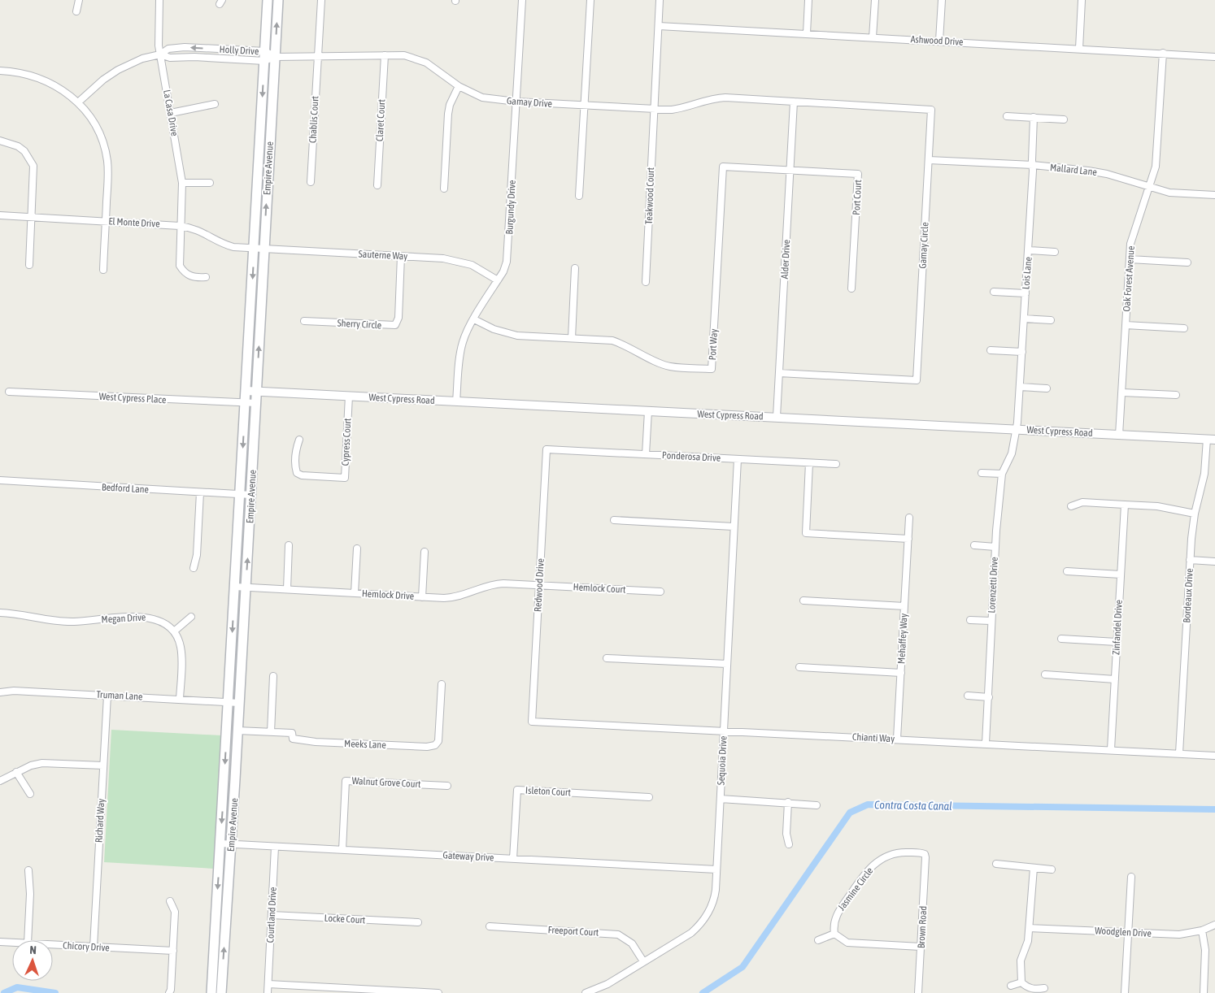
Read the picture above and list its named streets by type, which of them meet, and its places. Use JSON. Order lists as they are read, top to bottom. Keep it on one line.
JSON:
{"streets":{"main road":["Empire Avenue"],"street":["Ashwood Drive","Holly Drive","Gamay Drive","La Casa Drive","Chablis Court","Claret Court","Mallard Lane","Teakwood Court","Port Court","Burgundy Drive","El Monte Drive","Gamay Circle","Sauterne Way","Alder Drive","Lois Lane","Oak Forest Avenue","Sherry Circle","Port Way","West Cypress Place","West Cypress Road","Cypress Court","Ponderosa Drive","Bedford Lane","Redwood Drive","Lorenzetti Drive","Hemlock Court","Hemlock Drive","Bordeaux Drive","Megan Drive","Zinfandel Drive","Mehaffey Way","Truman Lane","Chianti Way","Meeks Lane","Sequoia Drive","Walnut Grove Court","Isleton Court","Richard Way","Gateway Drive","Jasmine Circle","Courtland Drive","Locke Court","Brown Road","Freeport Court","Woodglen Drive","Chicory Drive"]},"crossings":[["Ashwood Drive","Teakwood Court"],["Ashwood Drive","Oak Forest Avenue"],["Holly Drive","Gamay Drive"],["Holly Drive","La Casa Drive"],["Holly Drive","Empire Avenue"],["Gamay Drive","Chablis Court"],["Gamay Drive","Claret Court"],["Gamay Drive","Empire Avenue"],["Gamay Drive","Teakwood Court"],["Gamay Drive","Burgundy Drive"],["Gamay Drive","Gamay Circle"],["Gamay Drive","Alder Drive"],["La Casa Drive","El Monte Drive"],["Empire Avenue","El Monte Drive"],["Empire Avenue","Sauterne Way"],["Empire Avenue","West Cypress Place"],["Empire Avenue","West Cypress Road"],["Empire Avenue","Bedford Lane"],["Empire Avenue","Hemlock Drive"],["Empire Avenue","Truman Lane"],["Empire Avenue","Meeks Lane"],["Empire Avenue","Gateway Drive"],["Mallard Lane","Gamay Circle"],["Mallard Lane","Lois Lane"],["Mallard Lane","Oak Forest Avenue"],["Port Court","Alder Drive"],["Port Court","Port Way"],["Burgundy Drive","Sauterne Way"],["Burgundy Drive","Port Way"],["Burgundy Drive","West Cypress Road"],["El Monte Drive","Sauterne Way"],["Gamay Circle","Alder Drive"],["Sauterne Way","Sherry Circle"],["Alder Drive","Port Way"],["Alder Drive","West Cypress Road"],["Lois Lane","West Cypress Road"],["Lois Lane","Lorenzetti Drive"],["Oak Forest Avenue","West Cypress Road"],["West Cypress Road","Cypress Court"],["West Cypress Road","Lorenzetti Drive"],["West Cypress Road","Bordeaux Drive"],["Ponderosa Drive","Redwood Drive"],["Ponderosa Drive","Sequoia Drive"],["Redwood Drive","Hemlock Court"],["Redwood Drive","Hemlock Drive"],["Redwood Drive","Chianti Way"],["Lorenzetti Drive","Chianti Way"],["Hemlock Court","Hemlock Drive"],["Bordeaux Drive","Chianti Way"],["Zinfandel Drive","Chianti Way"],["Mehaffey Way","Chianti Way"],["Truman Lane","Richard Way"],["Chianti Way","Sequoia Drive"],["Sequoia Drive","Gateway Drive"],["Sequoia Drive","Freeport Court"],["Walnut Grove Court","Gateway Drive"],["Isleton Court","Gateway Drive"],["Richard Way","Chicory Drive"],["Gateway Drive","Courtland Drive"],["Jasmine Circle","Brown Road"],["Courtland Drive","Locke Court"]],"water":["Contra Costa Canal"],"north":"top"}
